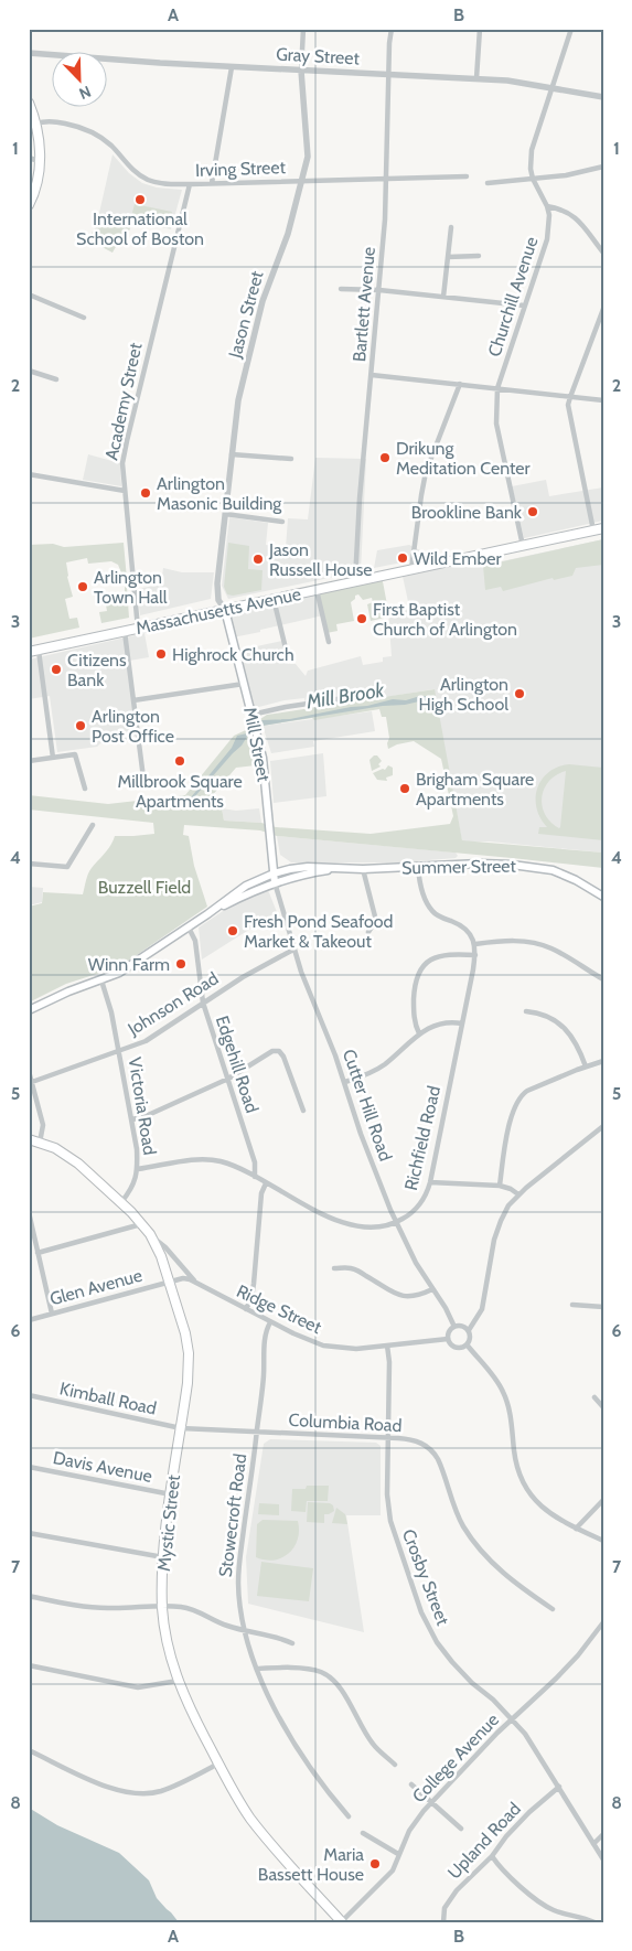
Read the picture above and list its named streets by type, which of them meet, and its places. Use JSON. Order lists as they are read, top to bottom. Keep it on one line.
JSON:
{"streets":{"main road":["Massachusetts Avenue","Mill Street","Summer Street","Mystic Street"],"street":["Gray Street","Irving Street","Churchill Avenue","Bartlett Avenue","Jason Street","Academy Street","Johnson Road","Edgehill Road","Cutter Hill Road","Victoria Road","Richfield Road","Glen Avenue","Ridge Street","Kimball Road","Columbia Road","Davis Avenue","Stowecroft Road","Crosby Street","College Avenue","Upland Road"]},"crossings":[["Gray Street","Churchill Avenue"],["Gray Street","Bartlett Avenue"],["Gray Street","Jason Street"],["Irving Street","Bartlett Avenue"],["Irving Street","Jason Street"],["Irving Street","Academy Street"],["Churchill Avenue","Massachusetts Avenue"],["Bartlett Avenue","Massachusetts Avenue"],["Jason Street","Massachusetts Avenue"],["Jason Street","Mill Street"],["Academy Street","Massachusetts Avenue"],["Massachusetts Avenue","Mill Street"],["Mill Street","Summer Street"],["Mill Street","Cutter Hill Road"],["Summer Street","Edgehill Road"],["Summer Street","Cutter Hill Road"],["Summer Street","Victoria Road"],["Johnson Road","Edgehill Road"],["Johnson Road","Cutter Hill Road"],["Johnson Road","Victoria Road"],["Edgehill Road","Richfield Road"],["Cutter Hill Road","Richfield Road"],["Cutter Hill Road","Ridge Street"],["Victoria Road","Richfield Road"],["Victoria Road","Mystic Street"],["Glen Avenue","Ridge Street"],["Glen Avenue","Mystic Street"],["Ridge Street","Stowecroft Road"],["Ridge Street","Mystic Street"],["Ridge Street","Crosby Street"],["Kimball Road","Columbia Road"],["Kimball Road","Mystic Street"],["Columbia Road","Stowecroft Road"],["Columbia Road","Mystic Street"],["Columbia Road","Crosby Street"],["Davis Avenue","Mystic Street"],["Mystic Street","College Avenue"],["Crosby Street","College Avenue"],["Crosby Street","Upland Road"]],"water":["Mill Brook"],"parks":["Buzzell Field"],"places":["International School of Boston","Drikung Meditation Center","Arlington Masonic Building","Brookline Bank","Wild Ember","Jason Russell House","Arlington Town Hall","First Baptist Church of Arlington","Highrock Church","Citizens Bank","Arlington High School","Arlington Post Office","Millbrook Square Apartments","Brigham Square Apartments","Fresh Pond Seafood Market & Takeout","Winn Farm","Maria Bassett House"],"north":"bottom right","grid":{"columns":["A","B"],"rows":["1","2","3","4","5","6","7","8"]}}
